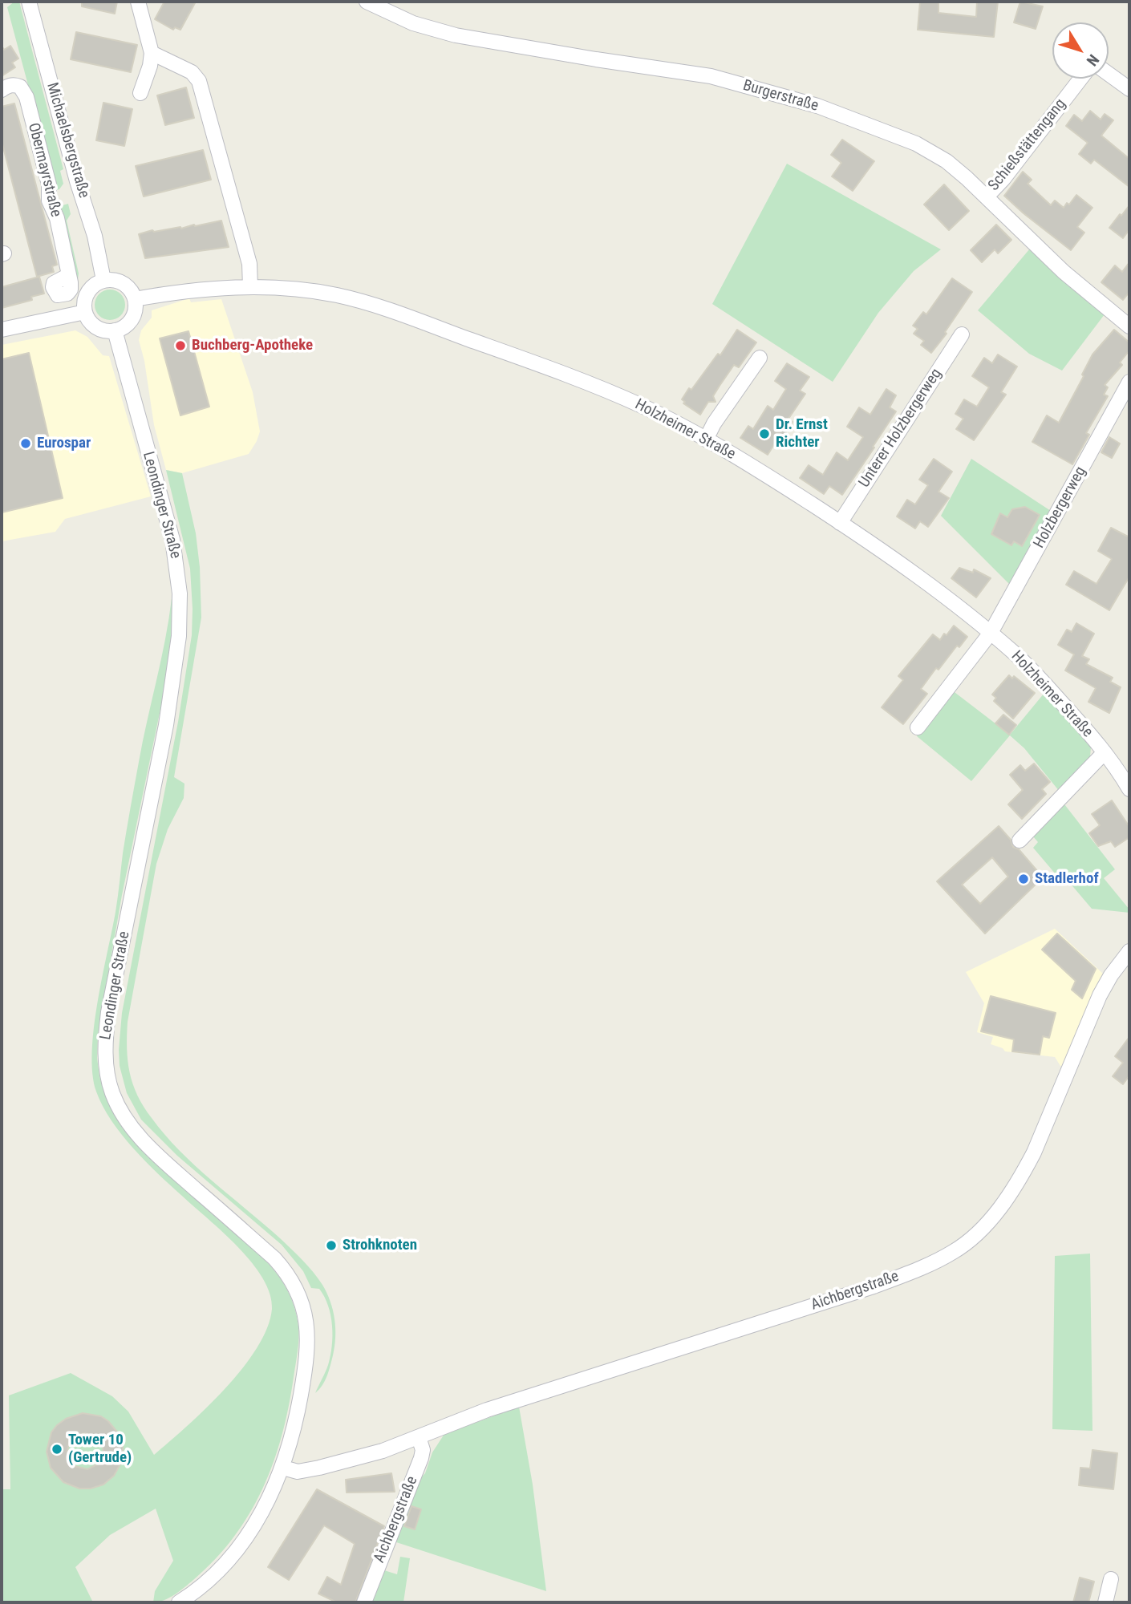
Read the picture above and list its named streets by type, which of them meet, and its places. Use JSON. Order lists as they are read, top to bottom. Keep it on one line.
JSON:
{"streets":{"street":["Burgerstraße","Michaelsbergstraße","Schießstättengang","Obermayrstraße","Unterer Holzbergerweg","Holzheimer Straße","Leondinger Straße","Holzbergerweg","Aichbergstraße"]},"crossings":[["Burgerstraße","Schießstättengang"],["Michaelsbergstraße","Holzheimer Straße"],["Michaelsbergstraße","Leondinger Straße"],["Unterer Holzbergerweg","Holzheimer Straße"],["Holzheimer Straße","Leondinger Straße"],["Holzheimer Straße","Holzbergerweg"],["Leondinger Straße","Aichbergstraße"]],"places":["Buchberg-Apotheke","Dr. Ernst Richter","Eurospar","Stadlerhof","Strohknoten","Tower 10 (Gertrude)"],"north":"bottom right"}
